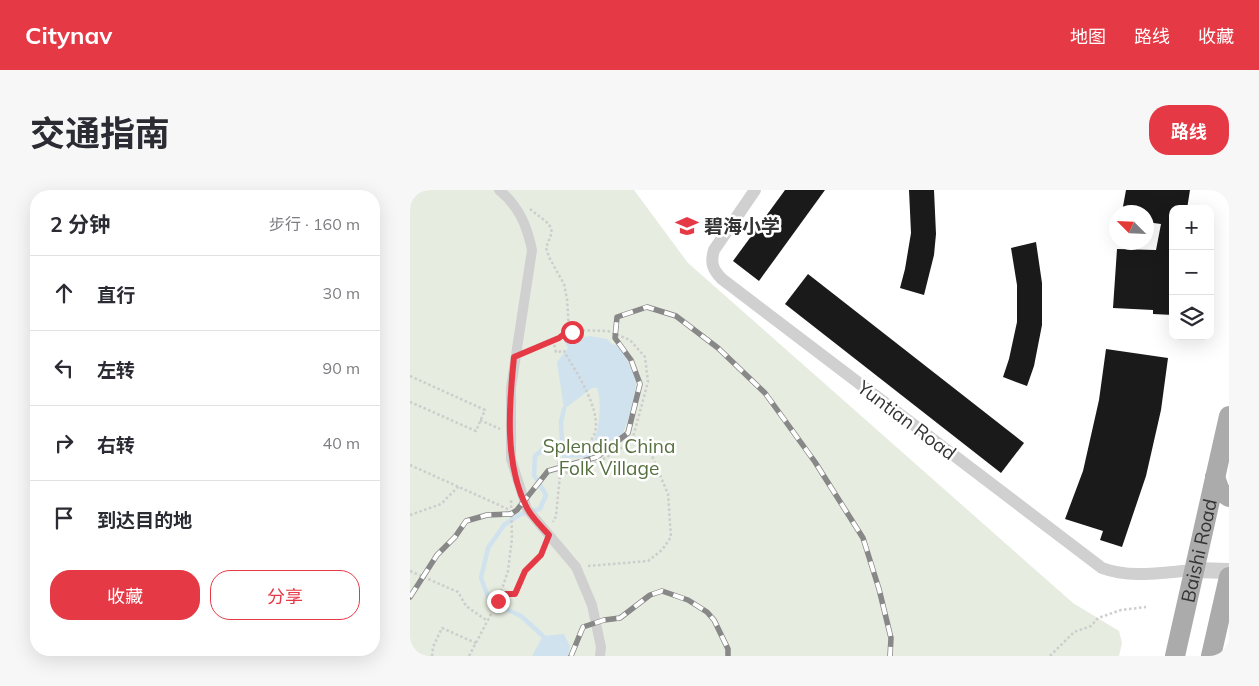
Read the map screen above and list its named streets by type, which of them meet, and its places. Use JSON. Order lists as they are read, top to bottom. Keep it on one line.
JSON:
{"streets":{"main road":["Baishi Road"],"street":["Yuntian Road"]},"crossings":[["Yuntian Road","Baishi Road"]],"parks":["Splendid China Folk Village"],"places":{"school or university":["碧海小学"]},"north":"top left","page":{"header":"Citynav","nav":["地图","路线","收藏"],"title":"交通指南","buttons":["路线",["收藏","分享"]],"heading":["2 分钟","步行 · 160 m"],"map_buttons":["+","−"],"list":[["直行","30 m"],["左转","90 m"],["右转","40 m"],"到达目的地"]}}
